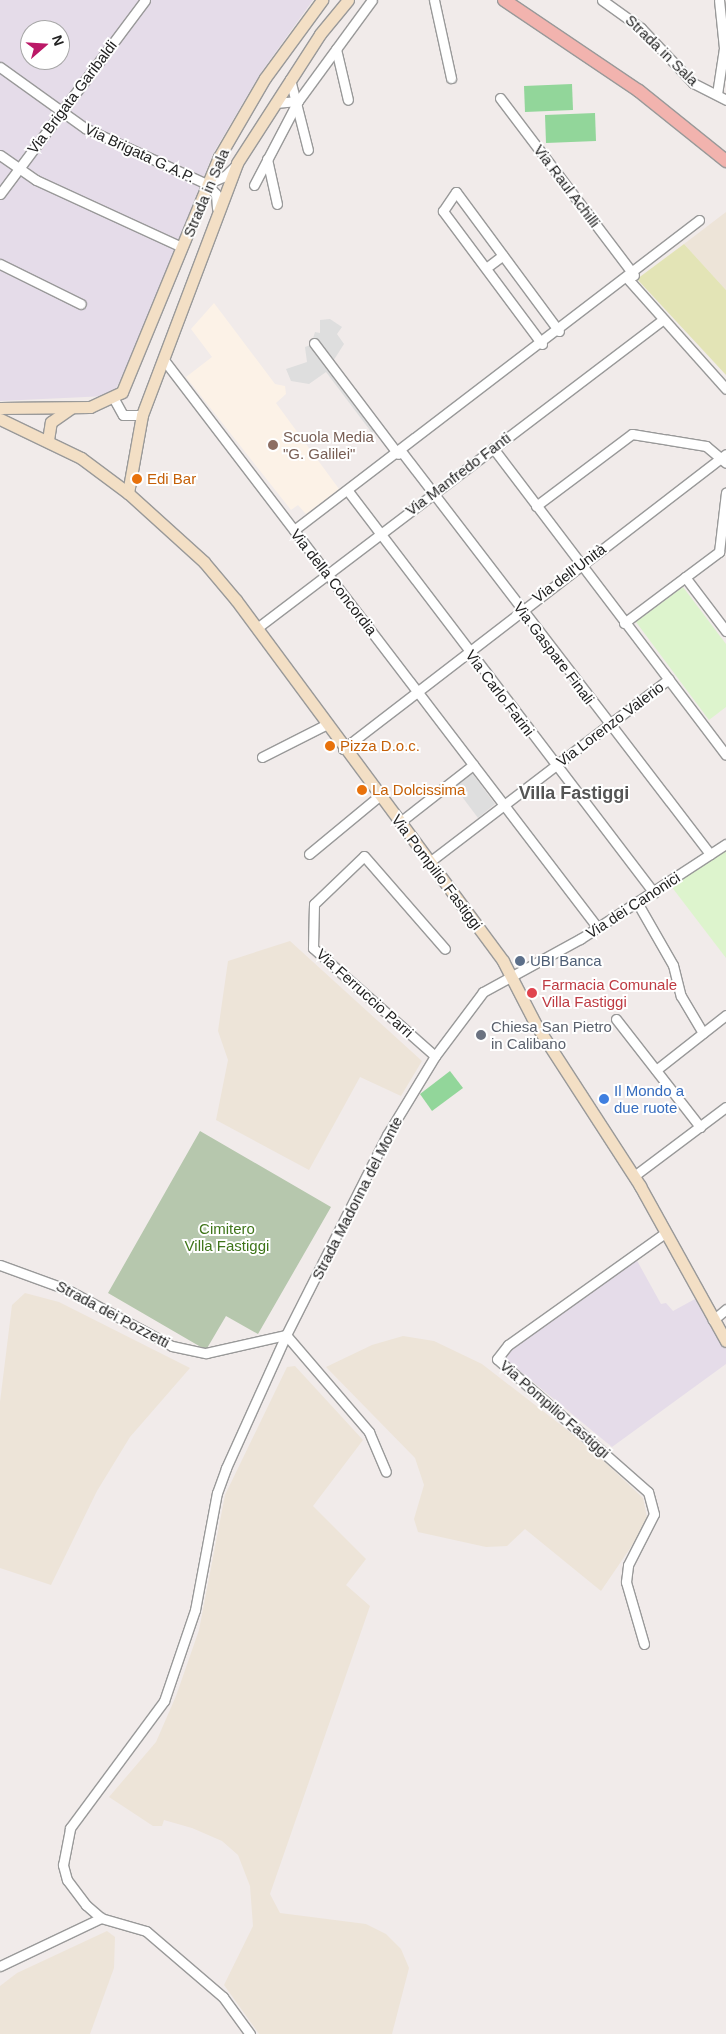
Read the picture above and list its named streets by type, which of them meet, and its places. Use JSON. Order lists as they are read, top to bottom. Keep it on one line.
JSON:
{"streets":{"street":["Strada in Sala","Via Brigata Garibaldi","Via Brigata G.A.P.","Via Raul Achilli","Via Manfredo Fanti","Via dell'Unità","Via della Concordia","Via Gaspare Finali","Via Carlo Farini","Via Lorenzo Valerio","Via Pompilio Fastiggi","Via dei Canonici","Via Ferruccio Parri","Strada Madonna del Monte","Strada dei Pozzetti"]},"crossings":[["Strada in Sala","Via Brigata G.A.P."],["Strada in Sala","Via della Concordia"],["Strada in Sala","Via Pompilio Fastiggi"],["Via Brigata Garibaldi","Via Brigata G.A.P."],["Via Raul Achilli","Via Manfredo Fanti"],["Via Manfredo Fanti","Via della Concordia"],["Via Manfredo Fanti","Via Gaspare Finali"],["Via Manfredo Fanti","Via Carlo Farini"],["Via Manfredo Fanti","Via Pompilio Fastiggi"],["Via dell'Unità","Via della Concordia"],["Via dell'Unità","Via Gaspare Finali"],["Via dell'Unità","Via Carlo Farini"],["Via dell'Unità","Via Pompilio Fastiggi"],["Via della Concordia","Via Lorenzo Valerio"],["Via della Concordia","Via dei Canonici"],["Via Gaspare Finali","Via Lorenzo Valerio"],["Via Gaspare Finali","Via dei Canonici"],["Via Carlo Farini","Via Lorenzo Valerio"],["Via Carlo Farini","Via dei Canonici"],["Via Pompilio Fastiggi","Via dei Canonici"],["Via Pompilio Fastiggi","Strada Madonna del Monte"],["Via dei Canonici","Strada Madonna del Monte"],["Via Ferruccio Parri","Strada Madonna del Monte"],["Strada Madonna del Monte","Strada dei Pozzetti"]],"districts":["Villa Fastiggi"],"parks":["Cimitero Villa Fastiggi"],"places":["Scuola Media \"G. Galilei\"","Edi Bar","Pizza D.o.c.","La Dolcissima","UBI Banca","Farmacia Comunale Villa Fastiggi","Chiesa San Pietro in Calibano","Il Mondo a due ruote"],"north":"right"}
